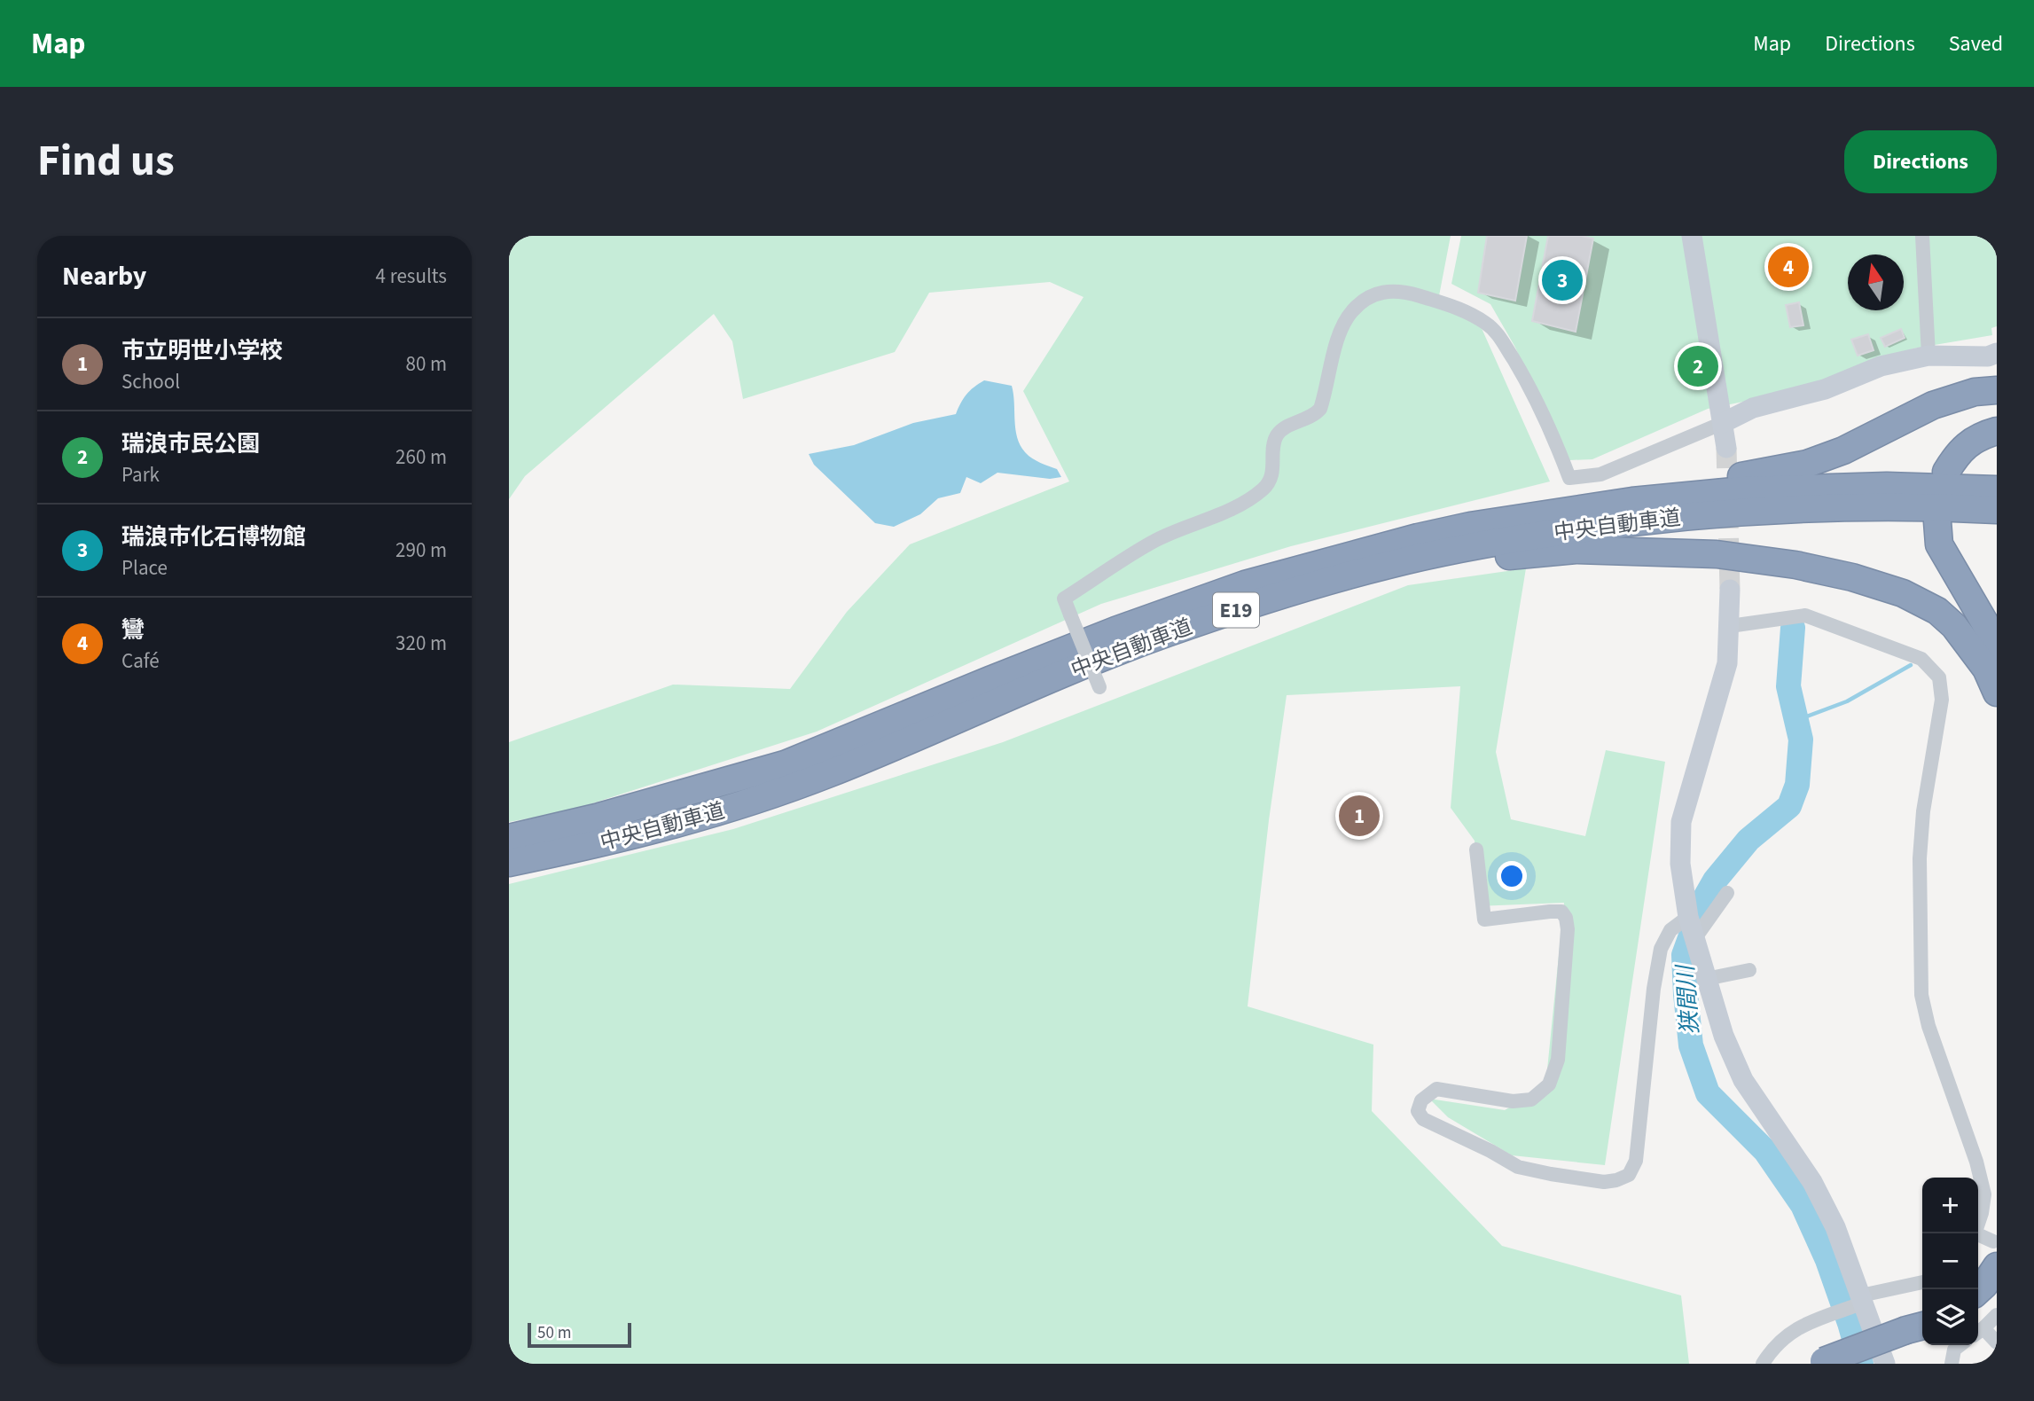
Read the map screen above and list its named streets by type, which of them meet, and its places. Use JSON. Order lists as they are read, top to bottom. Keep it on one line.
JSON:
{"streets":{"highway":["中央自動車道","E19"]},"water":["狭間川"],"scale_bar":"50 m","north":"top","page":{"header":"Map","nav":["Map","Directions","Saved"],"title":"Find us","buttons":"Directions","heading":["Nearby","4 results"],"pins":["4","3","2","1"],"list":[{"mark":"1","name":"市立明世小学校","note":"School","value":"80 m"},{"mark":"2","name":"瑞浪市民公園","note":"Park","value":"260 m"},{"mark":"3","name":"瑞浪市化石博物館","note":"Place","value":"290 m"},{"mark":"4","name":"鸞","note":"Café","value":"320 m"}],"map_buttons":["+","−"],"scale":"50 m"}}
